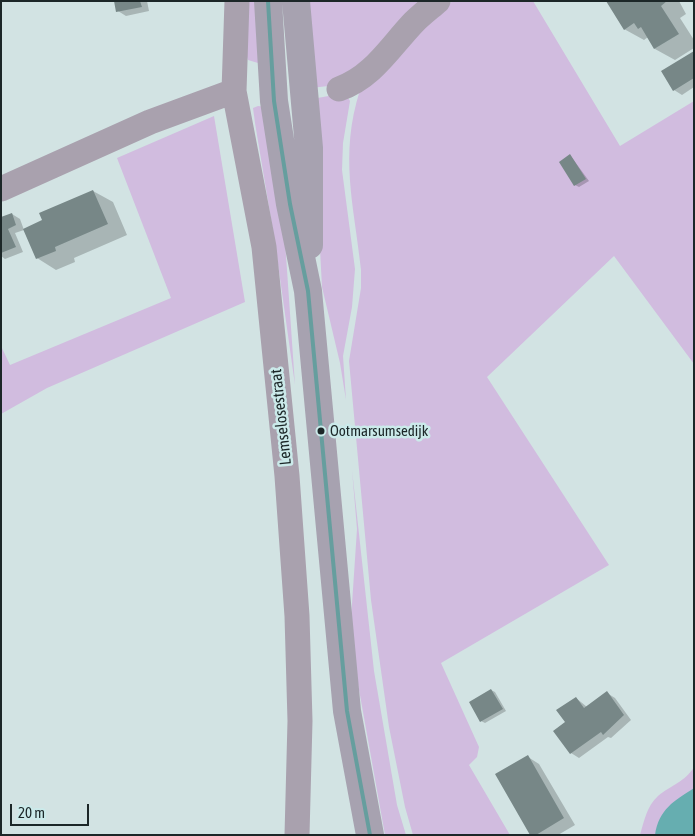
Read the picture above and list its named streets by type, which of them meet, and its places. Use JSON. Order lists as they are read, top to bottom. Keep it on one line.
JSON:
{"streets":{"street":["Lemselosestraat"]},"places":["Ootmarsumsedijk"],"scale_bar":"20 m"}
